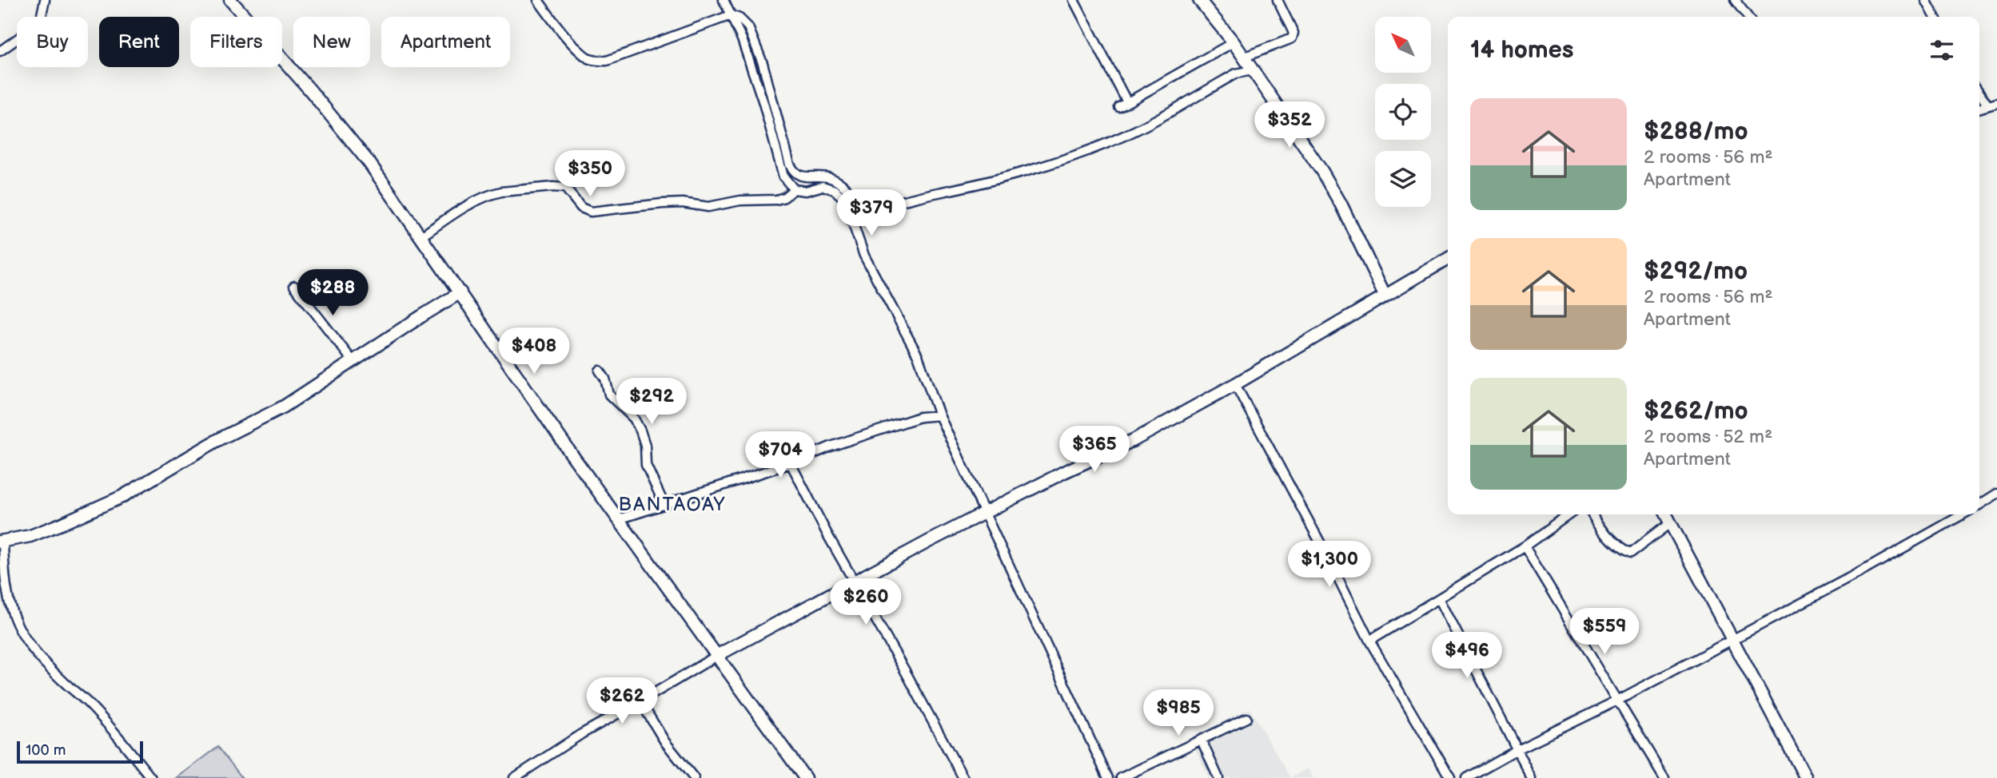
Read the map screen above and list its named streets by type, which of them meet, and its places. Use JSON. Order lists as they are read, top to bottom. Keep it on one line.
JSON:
{"districts":["BANTAOAY"],"scale_bar":"100 m","north":"top left","page":{"chip":["Buy","Rent","Filters","New","Apartment"],"heading":"14 homes","list":[{"name":"$288/mo","note":"2 rooms · 56 m² · Apartment"},{"name":"$292/mo","note":"2 rooms · 56 m² · Apartment"},{"name":"$262/mo","note":"2 rooms · 52 m² · Apartment"}],"price":["$352","$350","$379","$288","$408","$292","$365","$704","$1,300","$260","$559","$496","$262","$985"],"scale":"100 m"}}
